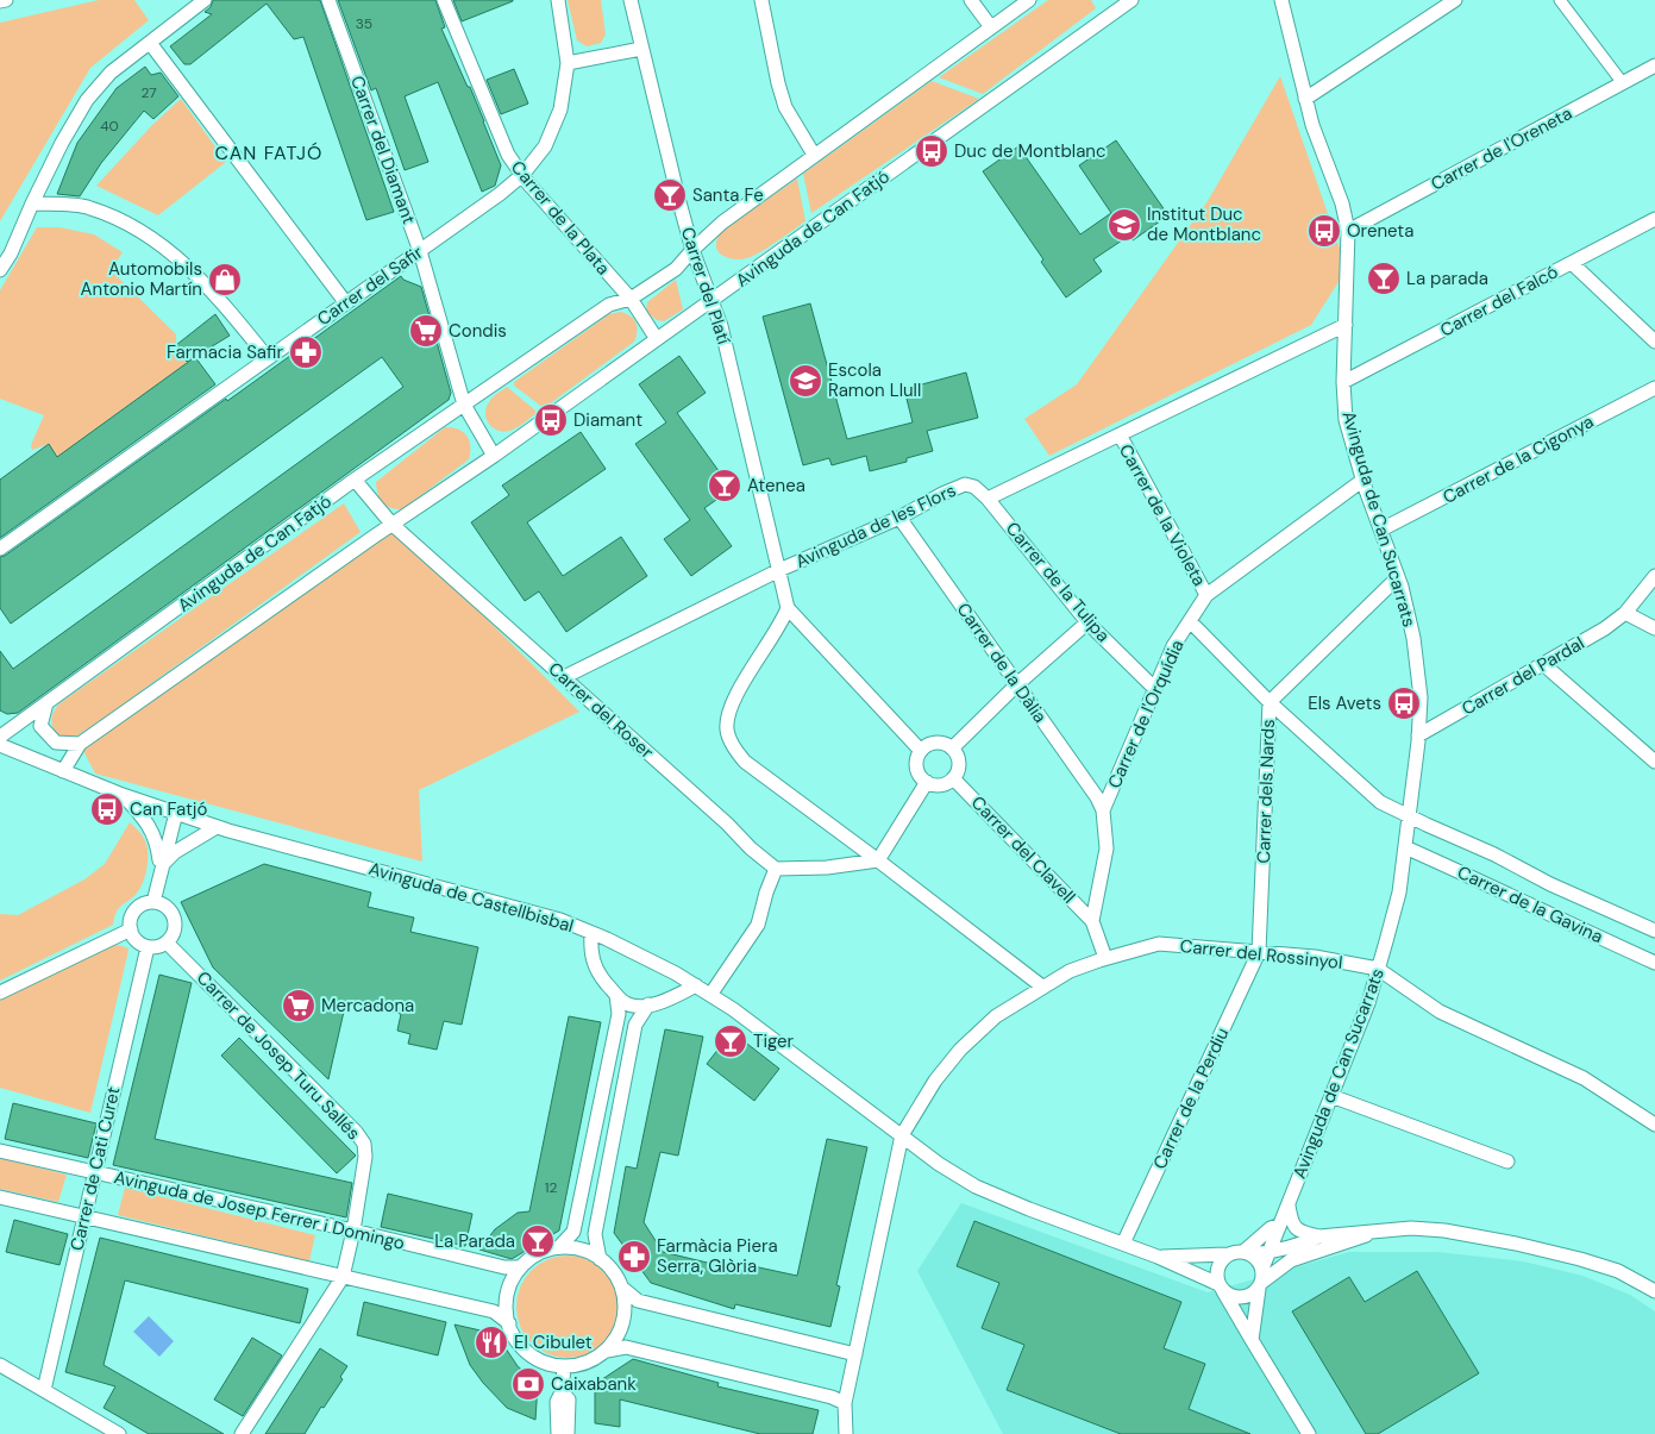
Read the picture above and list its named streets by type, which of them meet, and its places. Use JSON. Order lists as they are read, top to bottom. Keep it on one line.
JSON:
{"streets":{"street":["Carrer de l'Oreneta","Carrer del Diamant","Carrer de la Plata","Avinguda de Can Fatjó","Carrer del Safir","Carrer del Platí","Carrer del Falcó","Carrer de la Cigonya","Carrer de la Violeta","Avinguda de Can Sucarrats","Avinguda de les Flors","Carrer de la Tulipa","Carrer de la Dàlia","Carrer del Pardal","Carrer del Roser","Carrer de l'Orquídia","Carrer dels Nards","Carrer del Clavell","Avinguda de Castellbisbal","Carrer de la Gavina","Carrer del Rossinyol","Carrer de Josep Turu Sallés","Carrer de la Perdiu","Carrer de Cati Curet","Avinguda de Josep Ferrer i Domingo"]},"crossings":[["Carrer de l'Oreneta","Avinguda de Can Sucarrats"],["Carrer del Diamant","Avinguda de Can Fatjó"],["Carrer del Diamant","Carrer del Safir"],["Carrer de la Plata","Avinguda de Can Fatjó"],["Carrer de la Plata","Carrer del Safir"],["Avinguda de Can Fatjó","Carrer del Platí"],["Avinguda de Can Fatjó","Carrer del Roser"],["Avinguda de Can Fatjó","Avinguda de Castellbisbal"],["Carrer del Platí","Avinguda de les Flors"],["Carrer del Falcó","Avinguda de Can Sucarrats"],["Carrer de la Cigonya","Avinguda de Can Sucarrats"],["Carrer de la Violeta","Carrer de l'Orquídia"],["Avinguda de Can Sucarrats","Carrer del Pardal"],["Avinguda de Can Sucarrats","Carrer de l'Orquídia"],["Avinguda de Can Sucarrats","Carrer dels Nards"],["Avinguda de Can Sucarrats","Avinguda de Castellbisbal"],["Avinguda de Can Sucarrats","Carrer de la Gavina"],["Avinguda de Can Sucarrats","Carrer del Rossinyol"],["Avinguda de les Flors","Carrer de la Tulipa"],["Avinguda de les Flors","Carrer de la Dàlia"],["Avinguda de les Flors","Carrer del Roser"],["Carrer de la Tulipa","Carrer de l'Orquídia"],["Carrer de la Dàlia","Carrer de l'Orquídia"],["Carrer de l'Orquídia","Carrer del Clavell"],["Carrer dels Nards","Carrer del Rossinyol"],["Carrer dels Nards","Carrer de la Perdiu"],["Avinguda de Castellbisbal","Carrer del Rossinyol"],["Avinguda de Castellbisbal","Carrer de la Perdiu"],["Carrer del Rossinyol","Carrer de la Perdiu"],["Carrer de Josep Turu Sallés","Carrer de Cati Curet"],["Carrer de Josep Turu Sallés","Avinguda de Josep Ferrer i Domingo"],["Carrer de Cati Curet","Avinguda de Josep Ferrer i Domingo"]],"districts":["CAN FATJÓ"],"places":{"bus stop":["Duc de Montblanc","Oreneta","Diamant","Els Avets","Can Fatjó"],"bar":["Santa Fe","La parada","Atenea","Tiger","La Parada"],"school or university":["Institut Duc de Montblanc","Escola Ramon Llull"],"shop":["Automobils Antonio Martín"],"supermarket":["Condis","Mercadona"],"pharmacy":["Farmacia Safir","Farmàcia Piera Serra, Glòria"],"restaurant":["El Cibulet"],"bank":["Caixabank"]},"house_numbers":["35","27","40","12"]}
